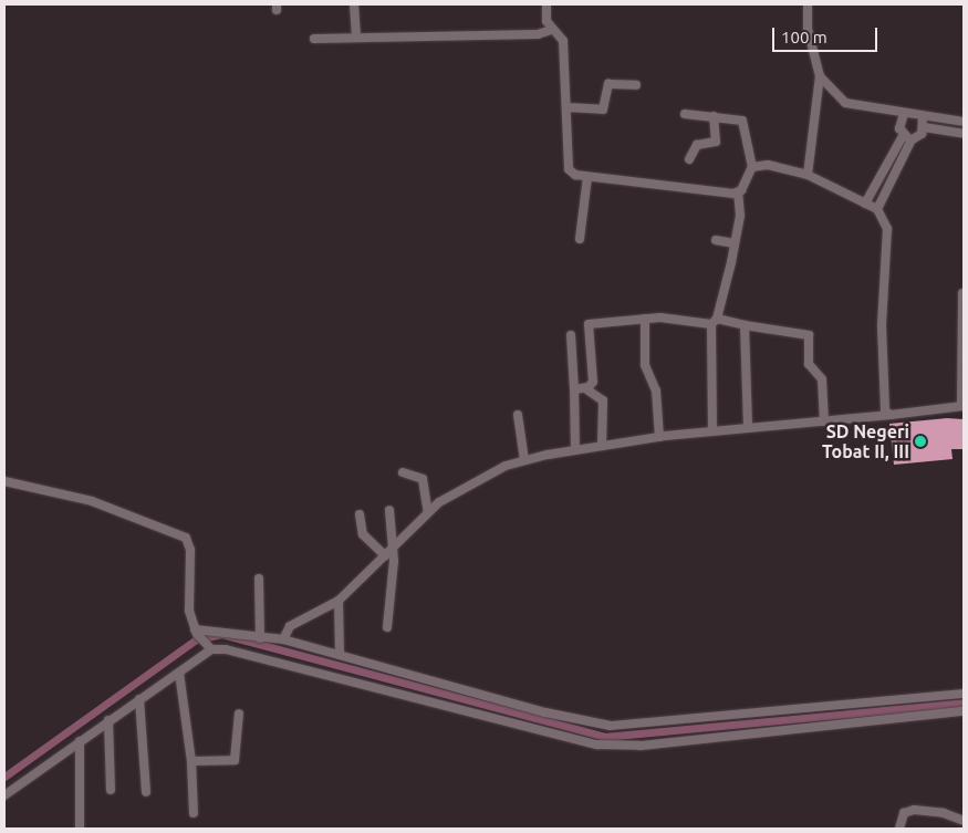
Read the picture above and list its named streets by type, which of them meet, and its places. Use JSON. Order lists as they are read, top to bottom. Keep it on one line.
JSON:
{"places":["SD Negeri Tobat II, III"],"scale_bar":"100 m"}
